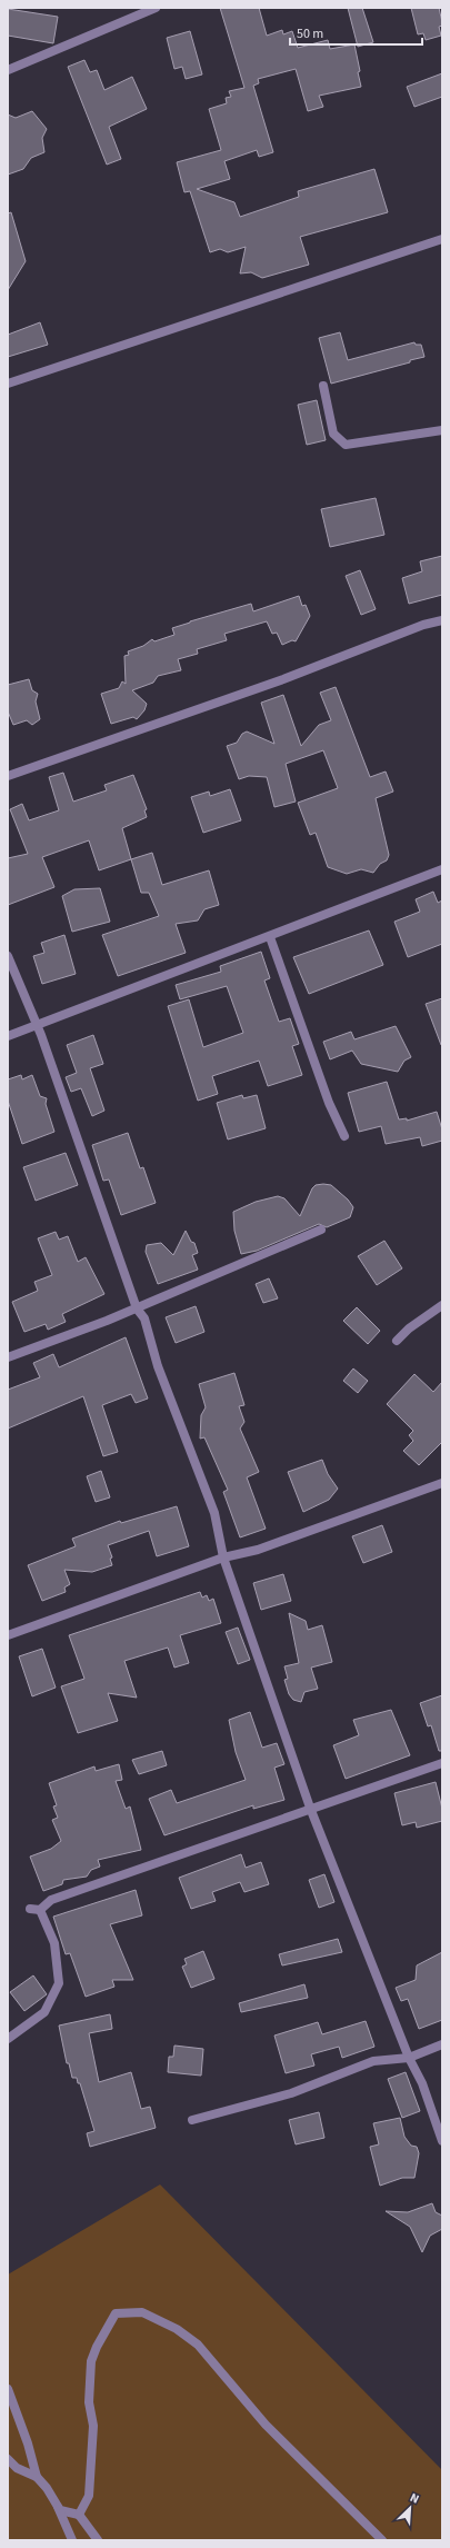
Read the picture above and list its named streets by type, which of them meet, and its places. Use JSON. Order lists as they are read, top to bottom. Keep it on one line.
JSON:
{"scale_bar":"50 m","north":"top right"}
